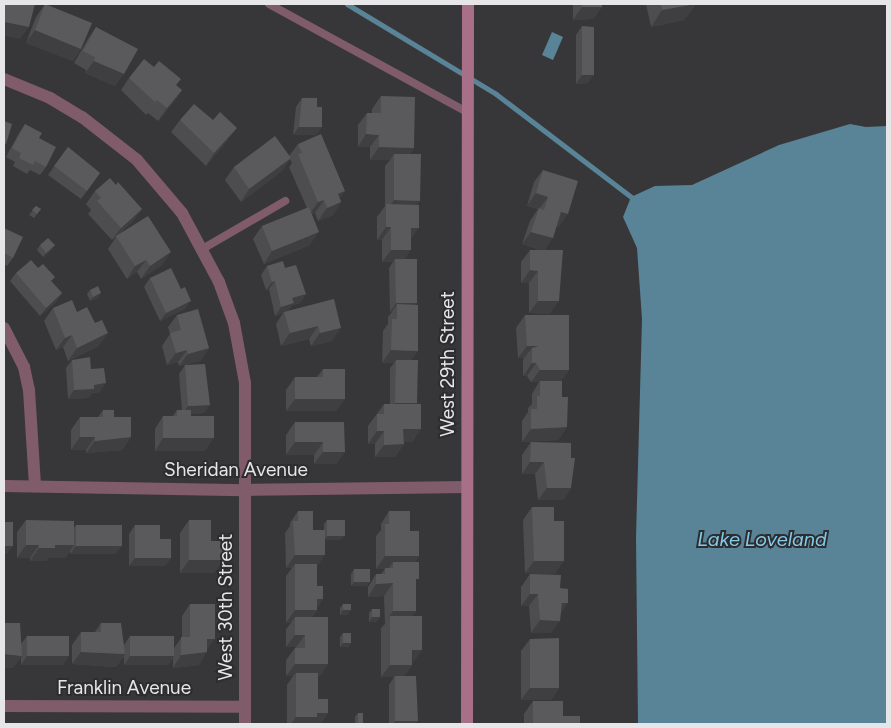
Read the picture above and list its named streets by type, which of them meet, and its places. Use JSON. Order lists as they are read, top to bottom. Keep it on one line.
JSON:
{"streets":{"main road":["West 29th Street"],"street":["Sheridan Avenue","West 30th Street","Franklin Avenue"]},"crossings":[["West 29th Street","Sheridan Avenue"],["Sheridan Avenue","West 30th Street"],["West 30th Street","Franklin Avenue"]],"water":["Lake Loveland"]}
